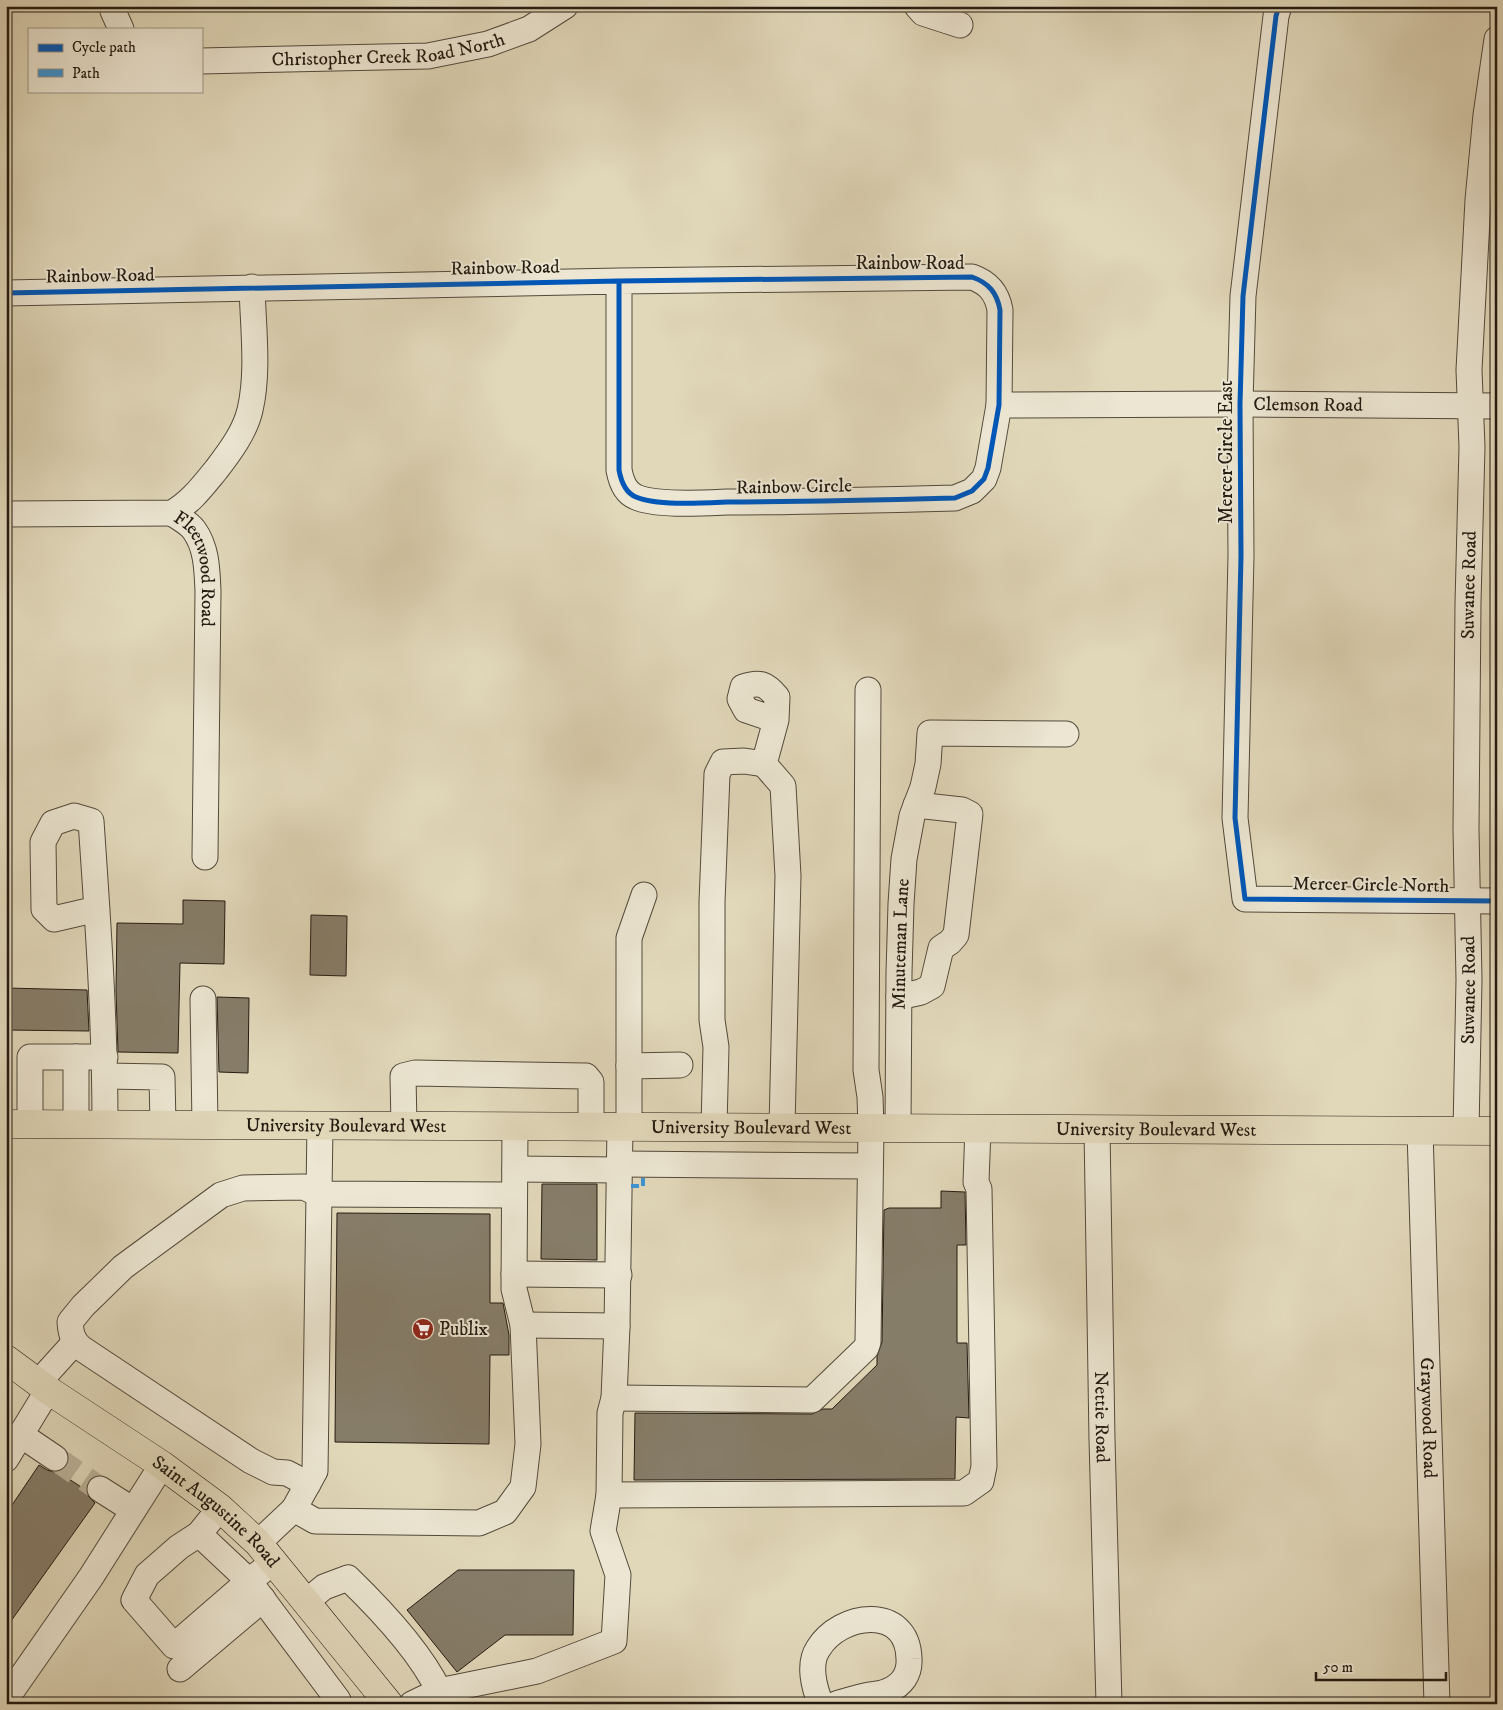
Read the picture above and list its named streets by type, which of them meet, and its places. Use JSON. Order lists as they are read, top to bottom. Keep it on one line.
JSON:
{"streets":{"main road":["University Boulevard West","Saint Augustine Road"],"street":["Christopher Creek Road North","Rainbow Road","Clemson Road","Mercer Circle East","Rainbow Circle","Fleetwood Road","Suwanee Road","Mercer Circle North","Minuteman Lane","Nettie Road","Graywood Road"]},"crossings":[["Rainbow Road","Rainbow Circle"],["Rainbow Road","Fleetwood Road"],["Clemson Road","Mercer Circle East"],["Clemson Road","Rainbow Circle"],["Clemson Road","Suwanee Road"],["Mercer Circle East","Mercer Circle North"],["Suwanee Road","Mercer Circle North"],["Suwanee Road","University Boulevard West"],["Minuteman Lane","University Boulevard West"],["University Boulevard West","Nettie Road"],["University Boulevard West","Graywood Road"]],"places":{"supermarket":["Publix"]},"legend":["Cycle path","Path"],"scale_bar":"50 m"}
